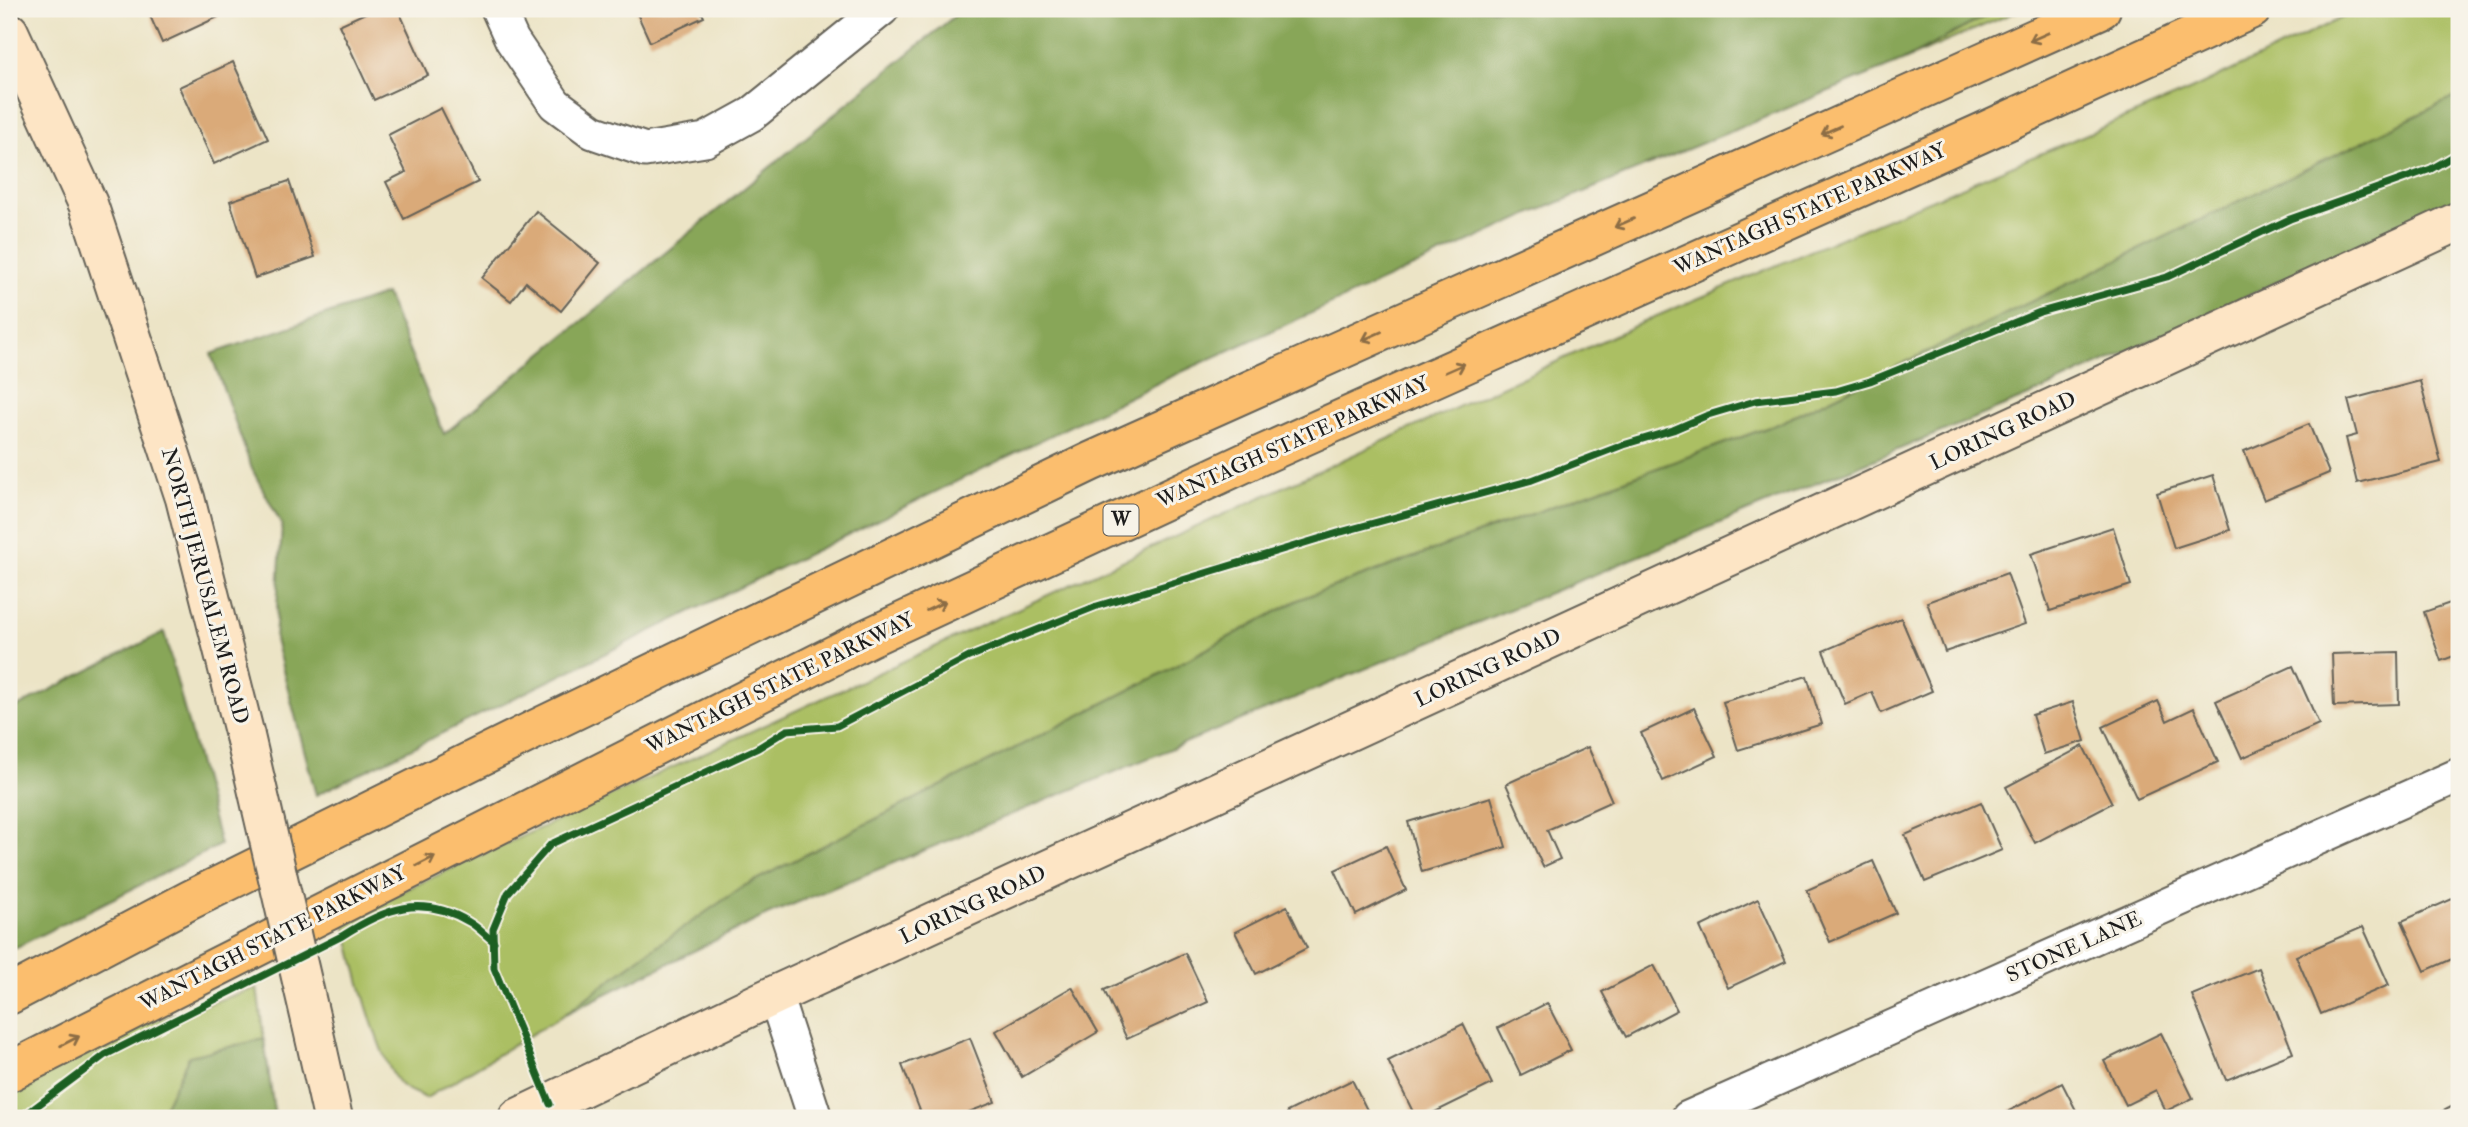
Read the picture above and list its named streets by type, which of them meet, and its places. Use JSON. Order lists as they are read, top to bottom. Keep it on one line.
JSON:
{"streets":{"highway":["WANTAGH STATE PARKWAY","W"],"street":["LORING ROAD","NORTH JERUSALEM ROAD","STONE LANE"]}}
